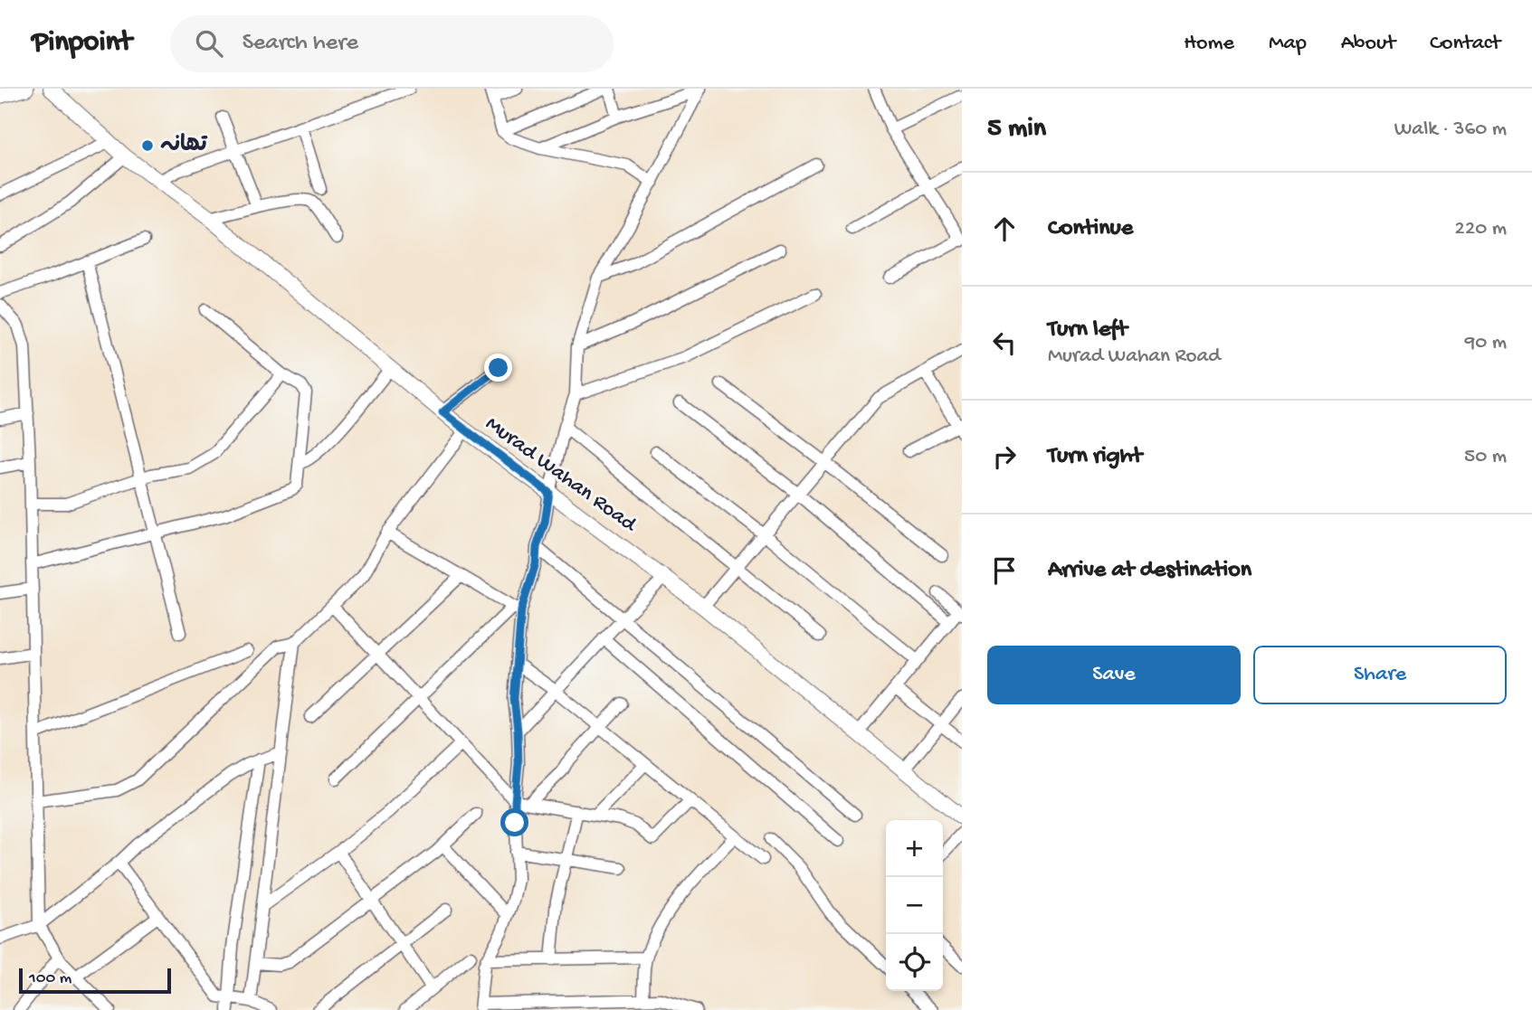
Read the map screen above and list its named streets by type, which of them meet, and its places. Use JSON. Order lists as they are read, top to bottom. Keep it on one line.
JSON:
{"streets":{"street":["Murad Wahan Road"]},"places":["تھانہ"],"scale_bar":"100 m","page":{"header":"Pinpoint","search":"Search here","nav":["Home","Map","About","Contact"],"heading":["5 min","Walk · 360 m"],"list":[["Continue","220 m"],["Turn left","Murad Wahan Road","90 m"],["Turn right","50 m"],"Arrive at destination"],"buttons":["Save","Share"],"map_buttons":["+","−"],"scale":"100 m"}}
